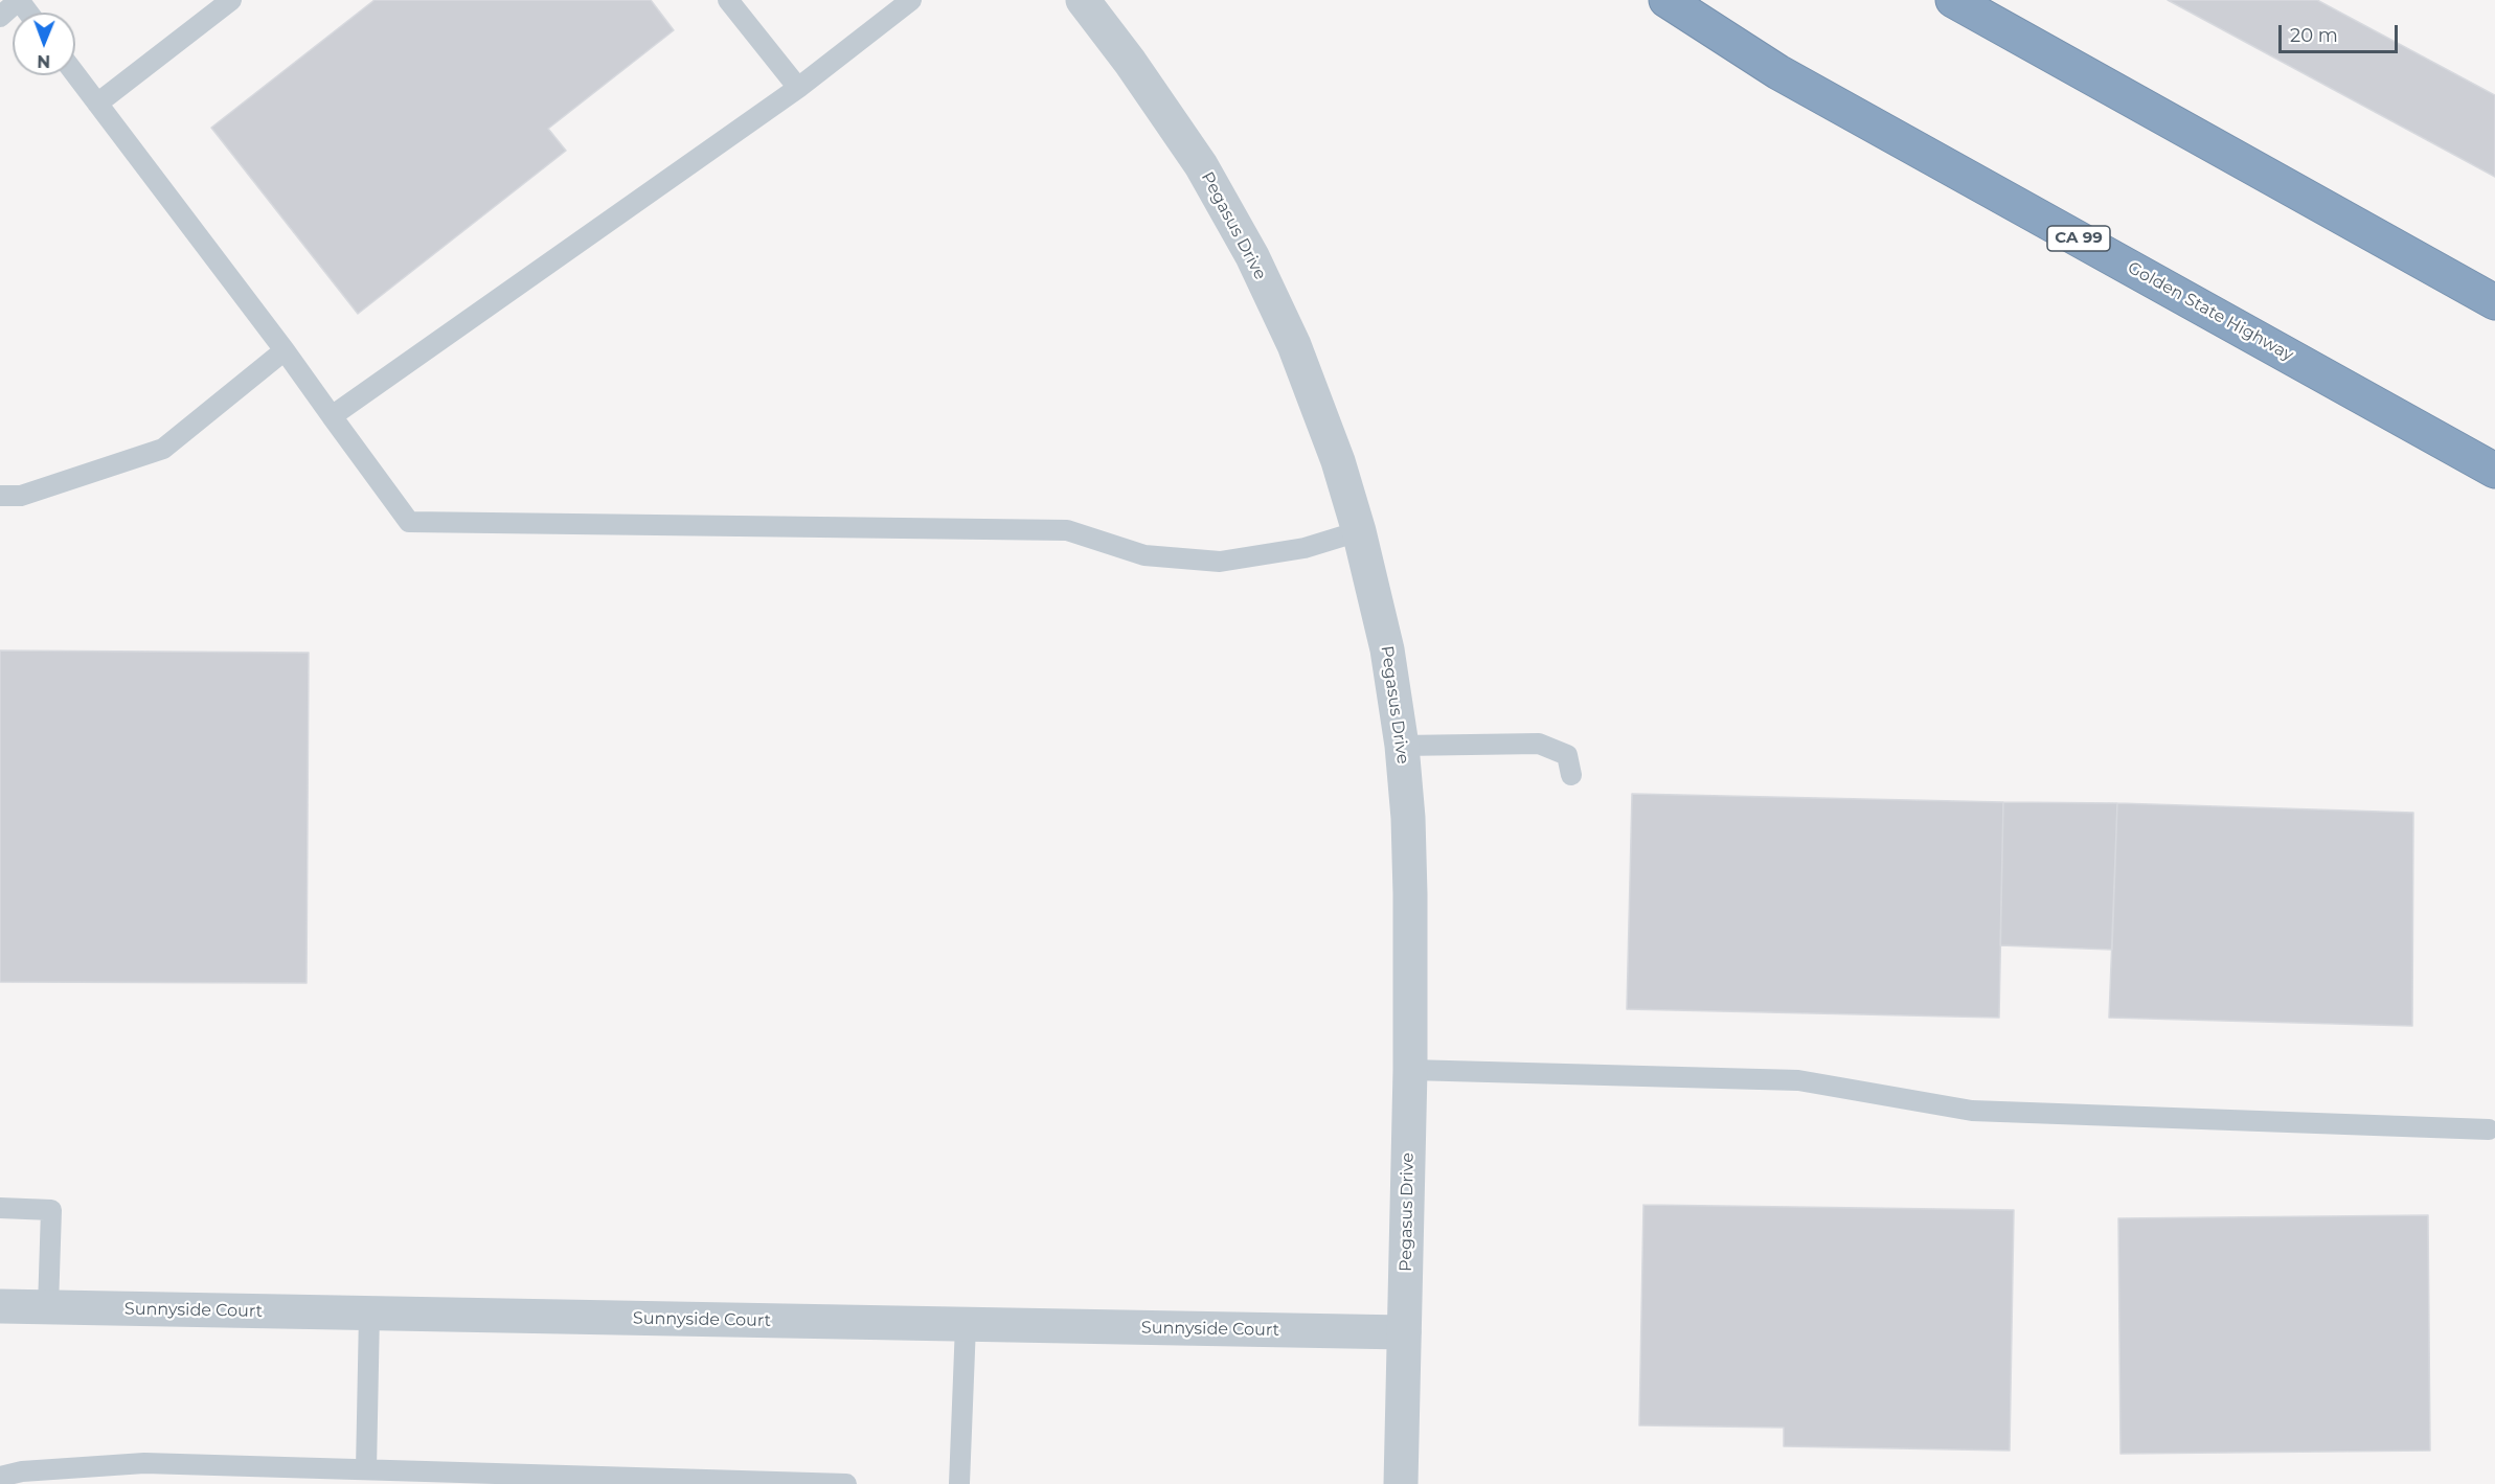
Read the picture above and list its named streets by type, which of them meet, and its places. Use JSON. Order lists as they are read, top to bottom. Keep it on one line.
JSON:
{"streets":{"highway":["CA 99","Golden State Highway"],"street":["Pegasus Drive","Sunnyside Court"]},"crossings":[["Pegasus Drive","Sunnyside Court"]],"scale_bar":"20 m","north":"bottom"}
